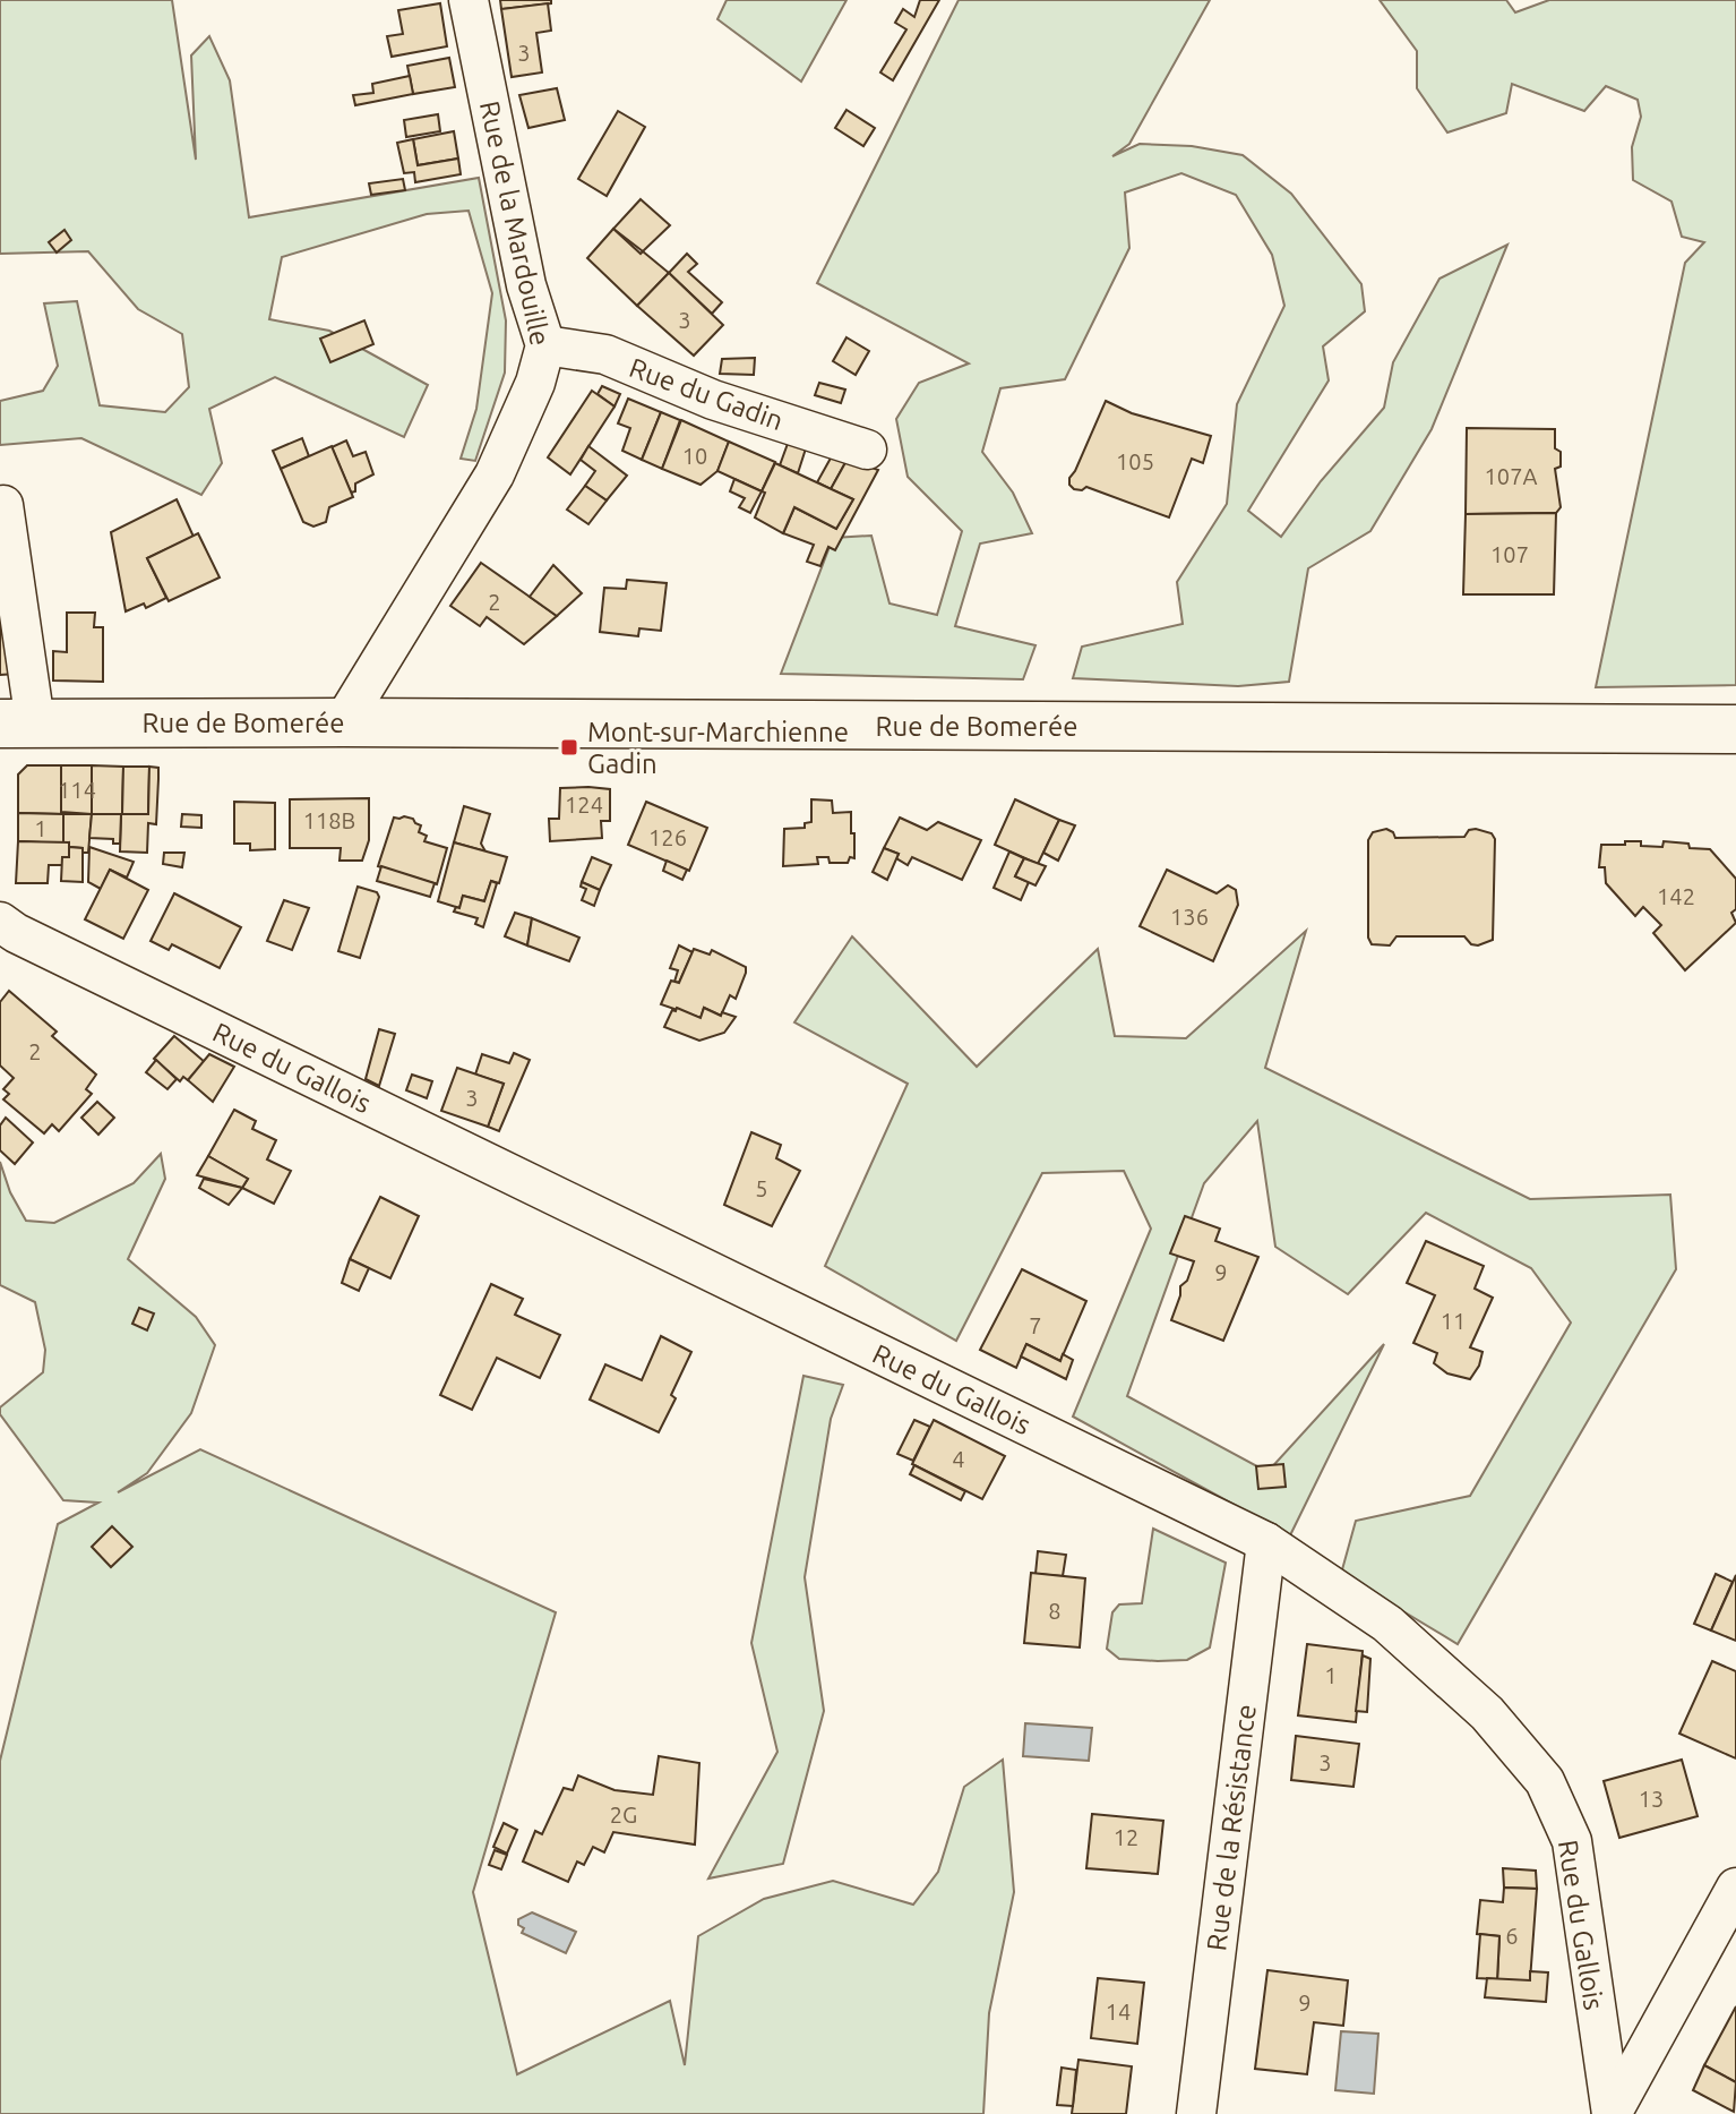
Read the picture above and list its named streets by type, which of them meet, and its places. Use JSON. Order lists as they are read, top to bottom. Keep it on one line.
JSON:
{"streets":{"main road":["Rue de Bomerée"],"street":["Rue de la Mardouille","Rue du Gadin","Rue du Gallois","Rue de la Résistance"]},"crossings":[["Rue de la Mardouille","Rue du Gadin"],["Rue de la Mardouille","Rue de Bomerée"],["Rue du Gallois","Rue de la Résistance"]],"places":{"transit":["Mont-sur-Marchienne Gadin"]},"house_numbers":["3","3","10","105","107A","107","2","114","124","118B","1","126","142","136","2","3","5","9","11","7","4","8","1","3","13","2G","12","6","9","14"]}
